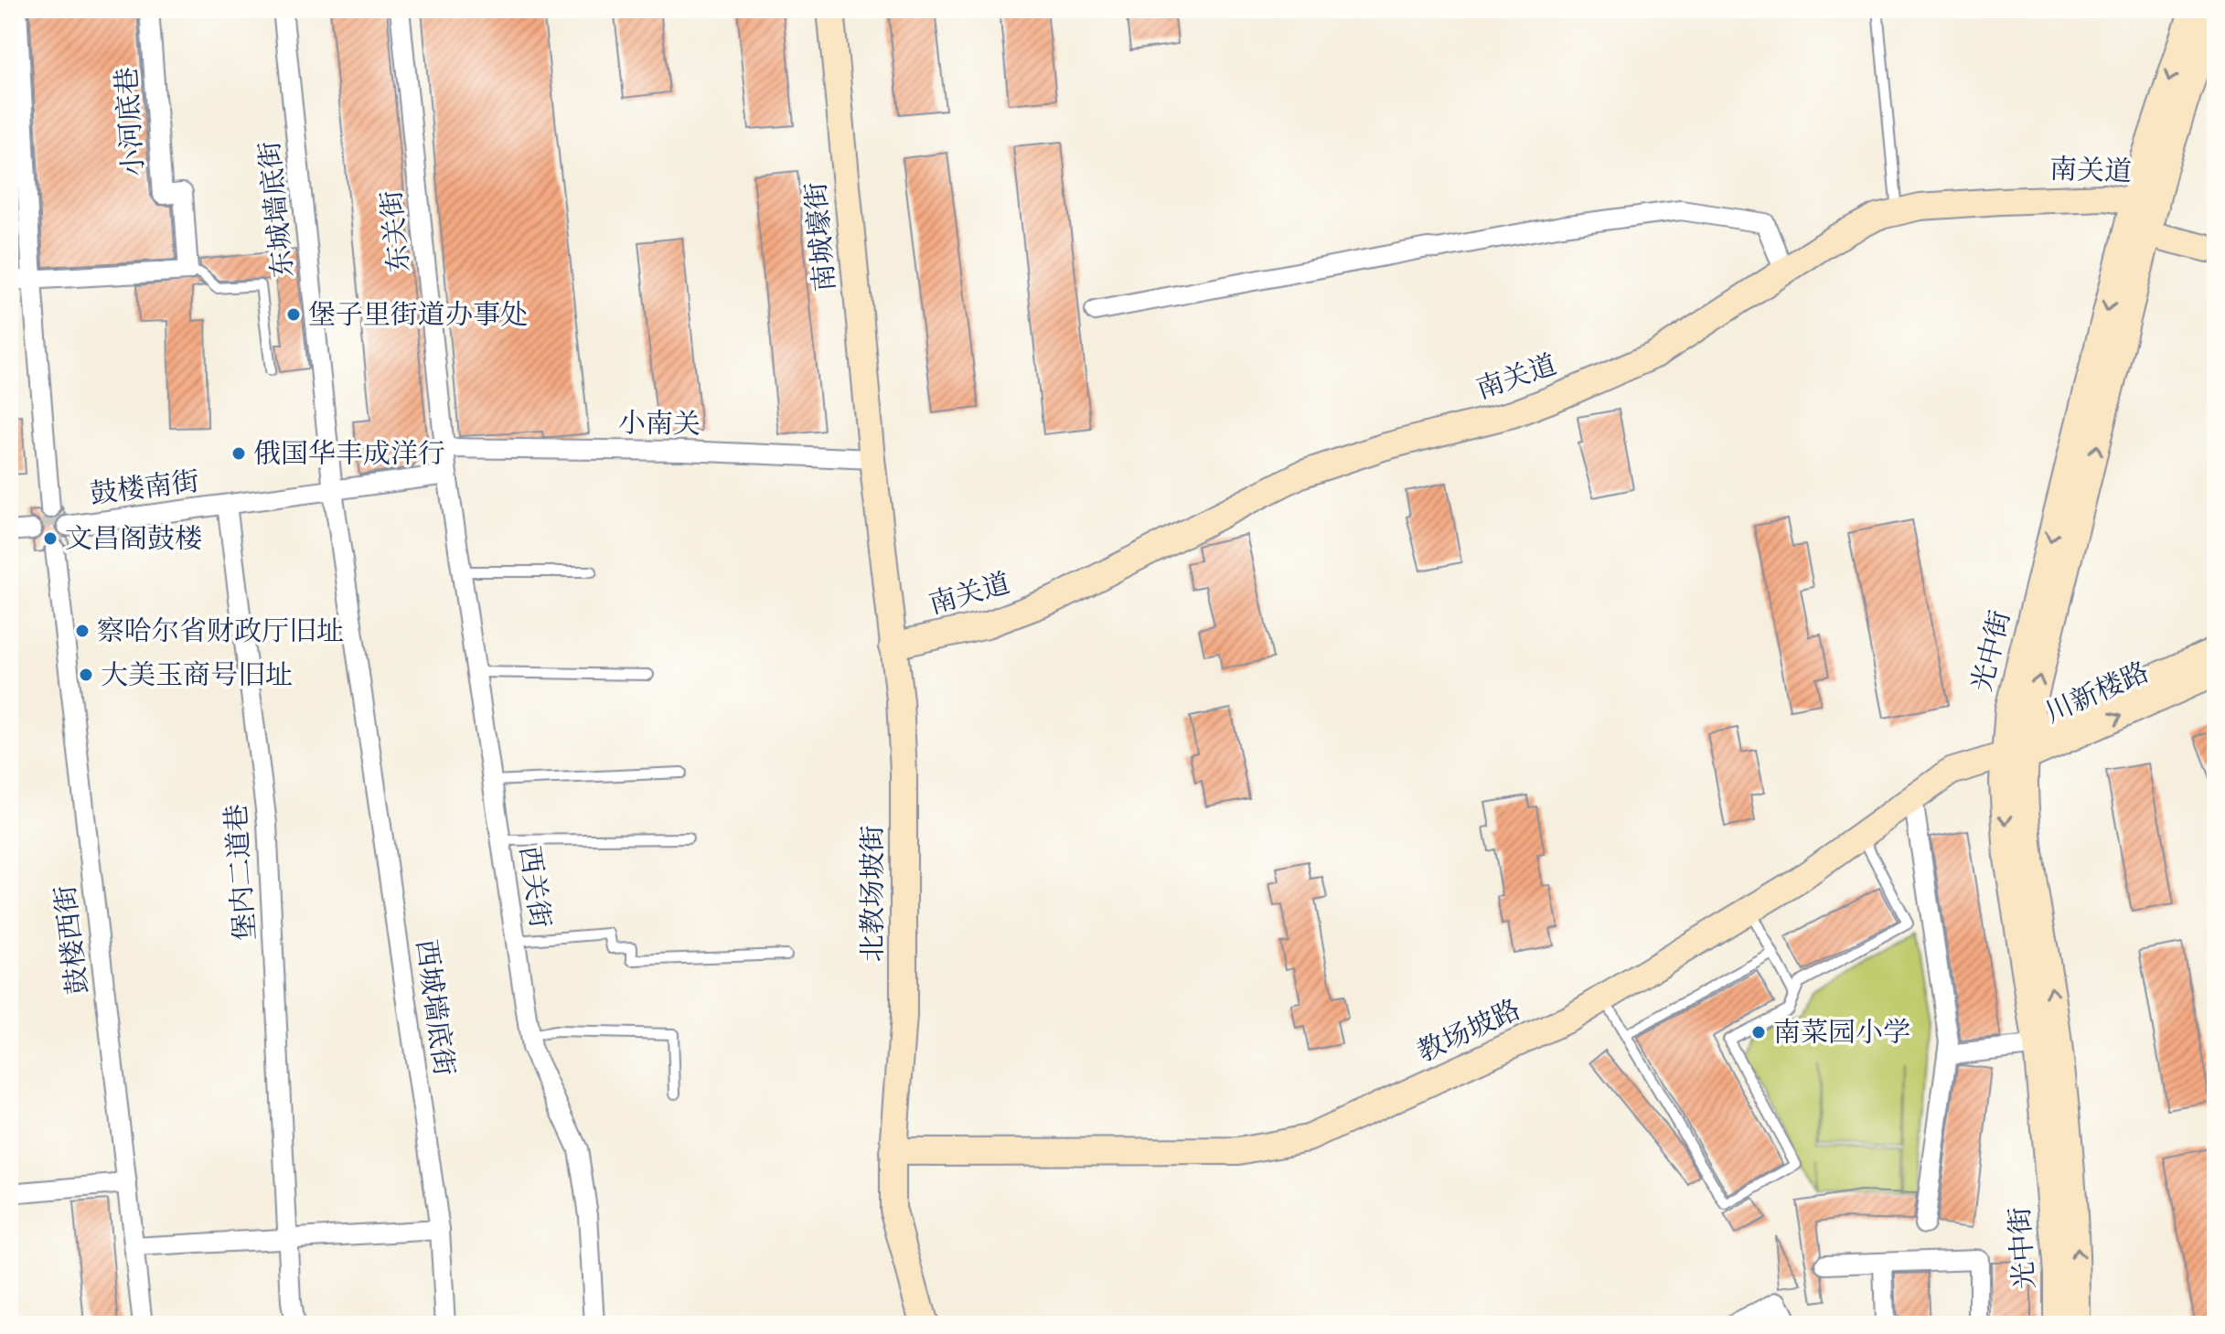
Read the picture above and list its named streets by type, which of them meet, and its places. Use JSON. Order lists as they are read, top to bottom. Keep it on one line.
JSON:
{"streets":{"street":["小河底巷","南关道","东城墙底街","东关街","南城壕街","小南关","鼓楼南街","光中街","川新楼路","堡内二道巷","西关街","北教场坡街","鼓楼西街","西城墙底街","教场坡路"]},"crossings":[["南关道","光中街"],["南关道","北教场坡街"],["东城墙底街","鼓楼南街"],["东城墙底街","西城墙底街"],["东关街","小南关"],["东关街","西关街"],["南城壕街","小南关"],["南城壕街","北教场坡街"],["小南关","西关街"],["小南关","北教场坡街"],["鼓楼南街","堡内二道巷"],["鼓楼南街","西关街"],["鼓楼南街","西城墙底街"],["光中街","川新楼路"],["光中街","教场坡路"],["川新楼路","教场坡路"],["北教场坡街","教场坡路"]],"places":["堡子里街道办事处","俄国华丰成洋行","文昌阁鼓楼","察哈尔省财政厅旧址","大美玉商号旧址","南菜园小学"]}
